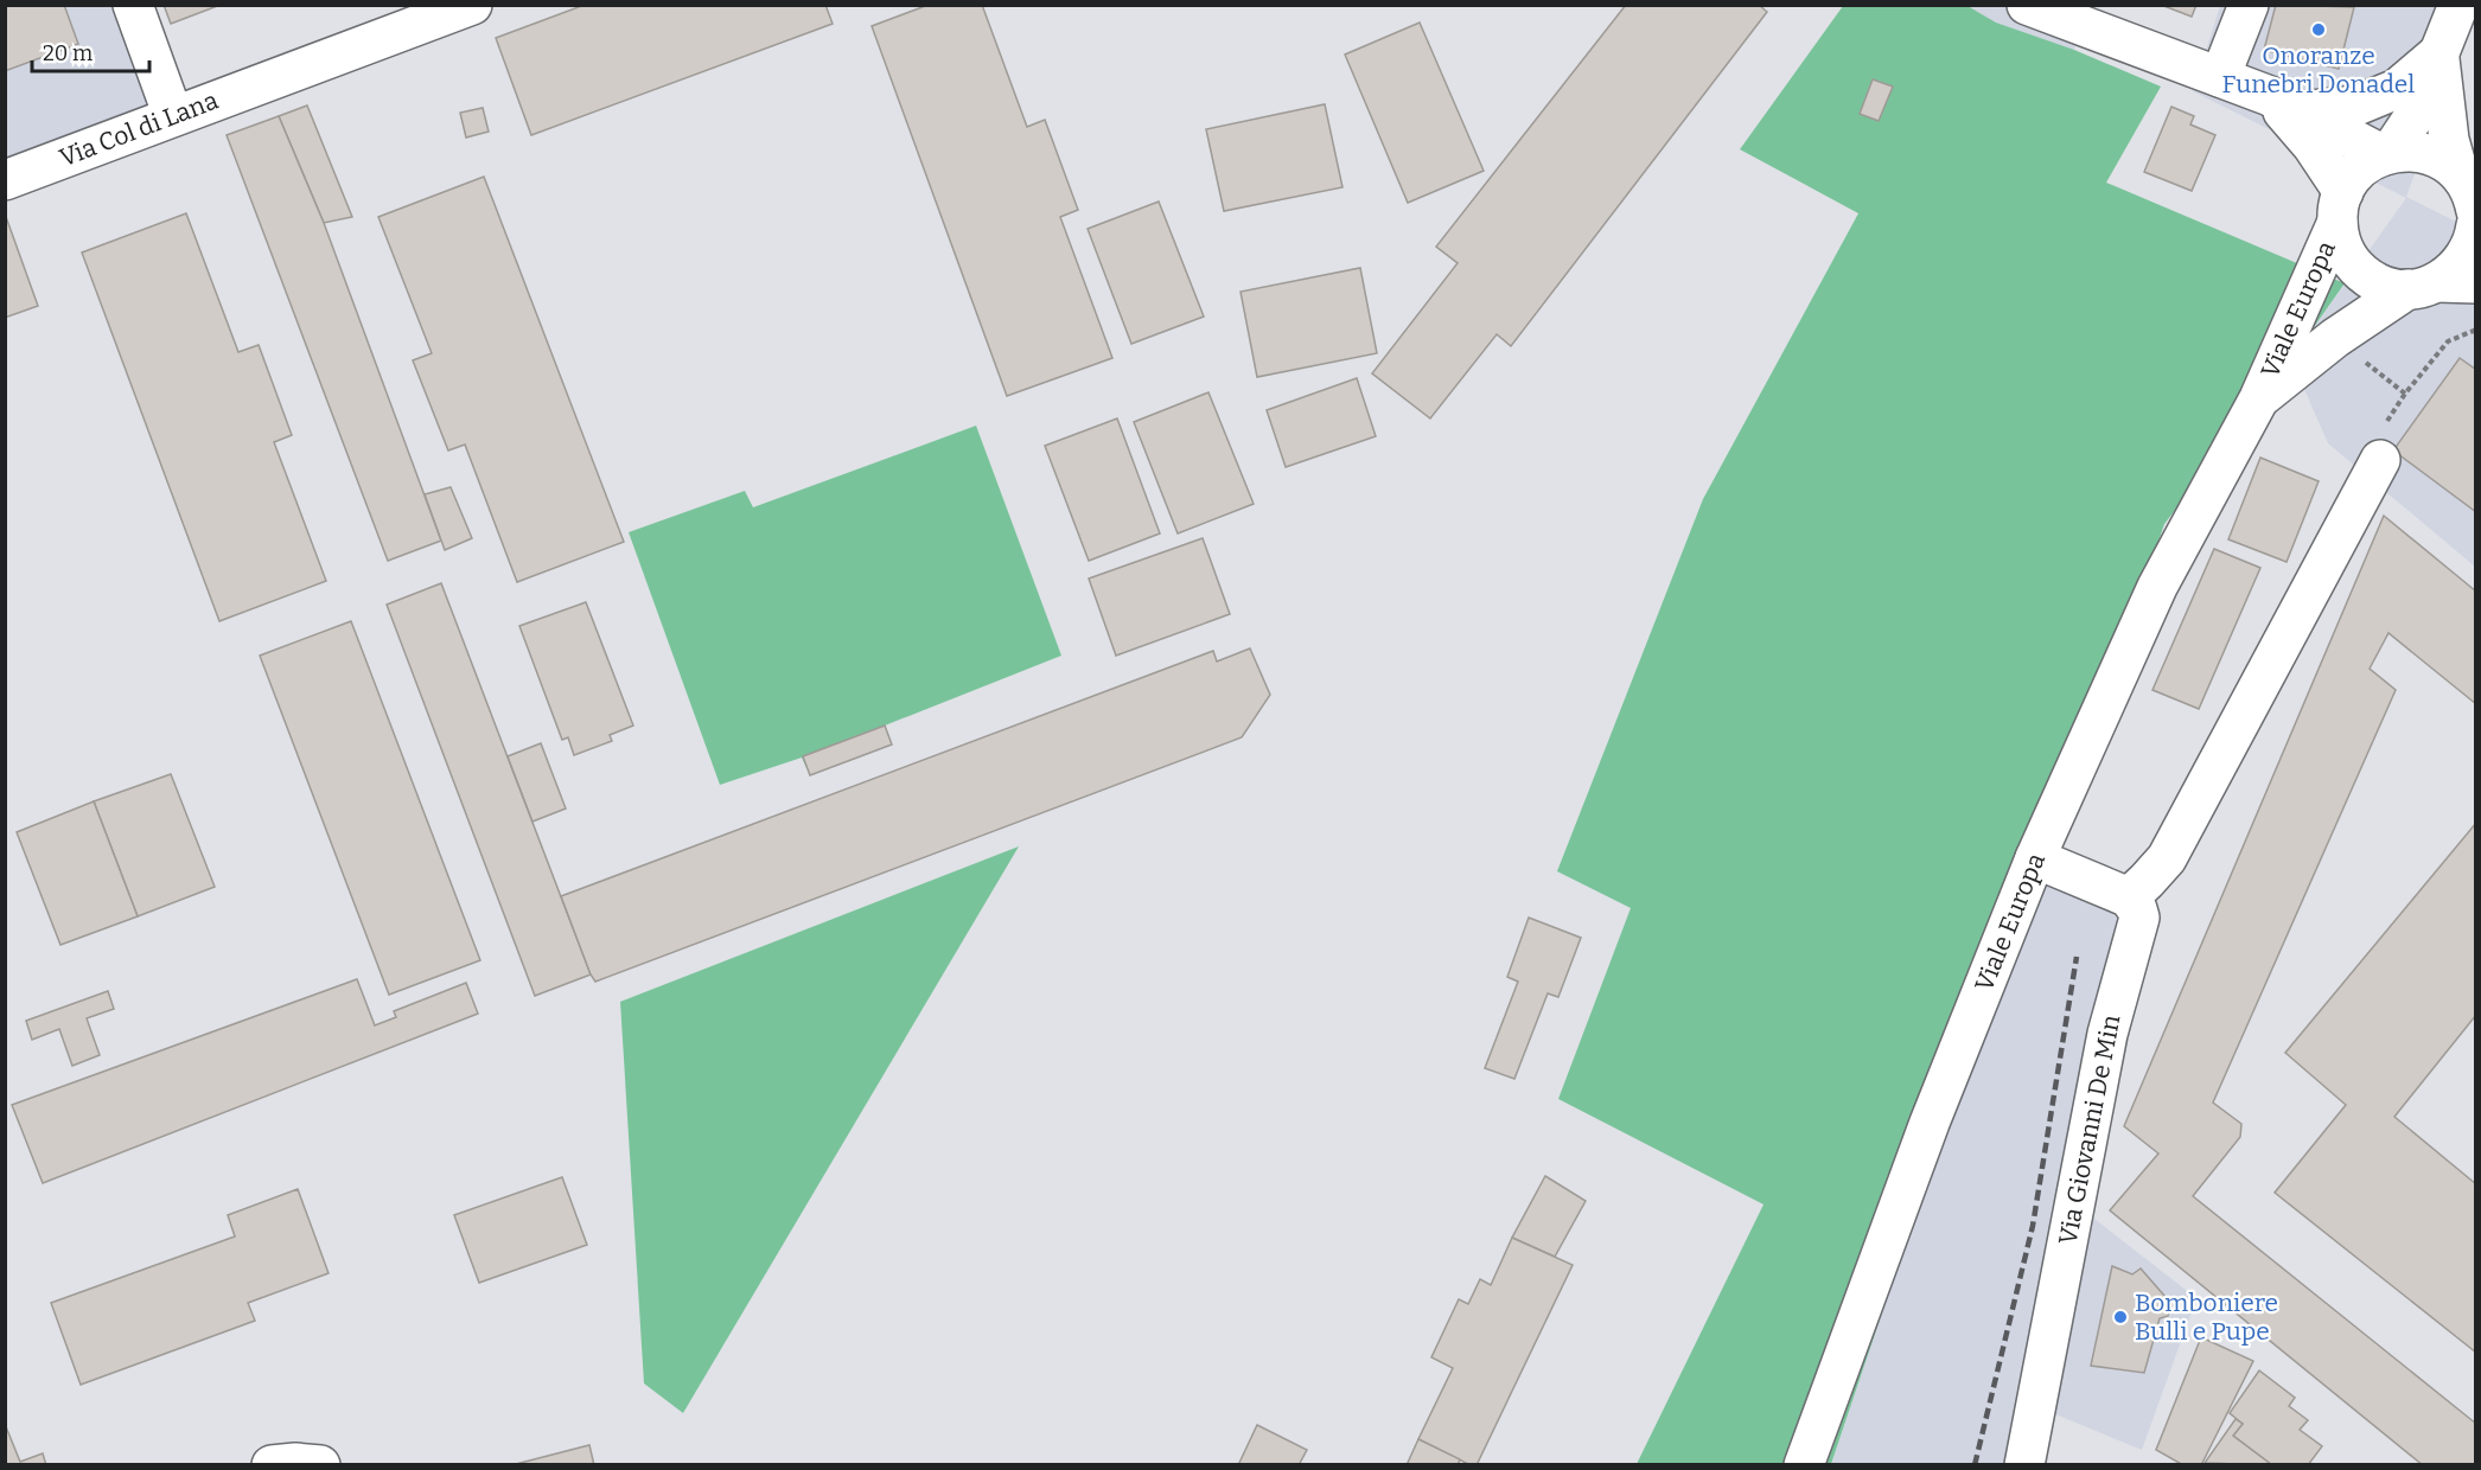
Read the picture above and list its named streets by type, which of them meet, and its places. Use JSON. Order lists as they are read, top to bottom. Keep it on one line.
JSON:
{"streets":{"main road":["Via Col di Lana","Viale Europa","Via Giovanni De Min"]},"places":["Onoranze Funebri Donadel","Bomboniere Bulli e Pupe"],"scale_bar":"20 m"}
